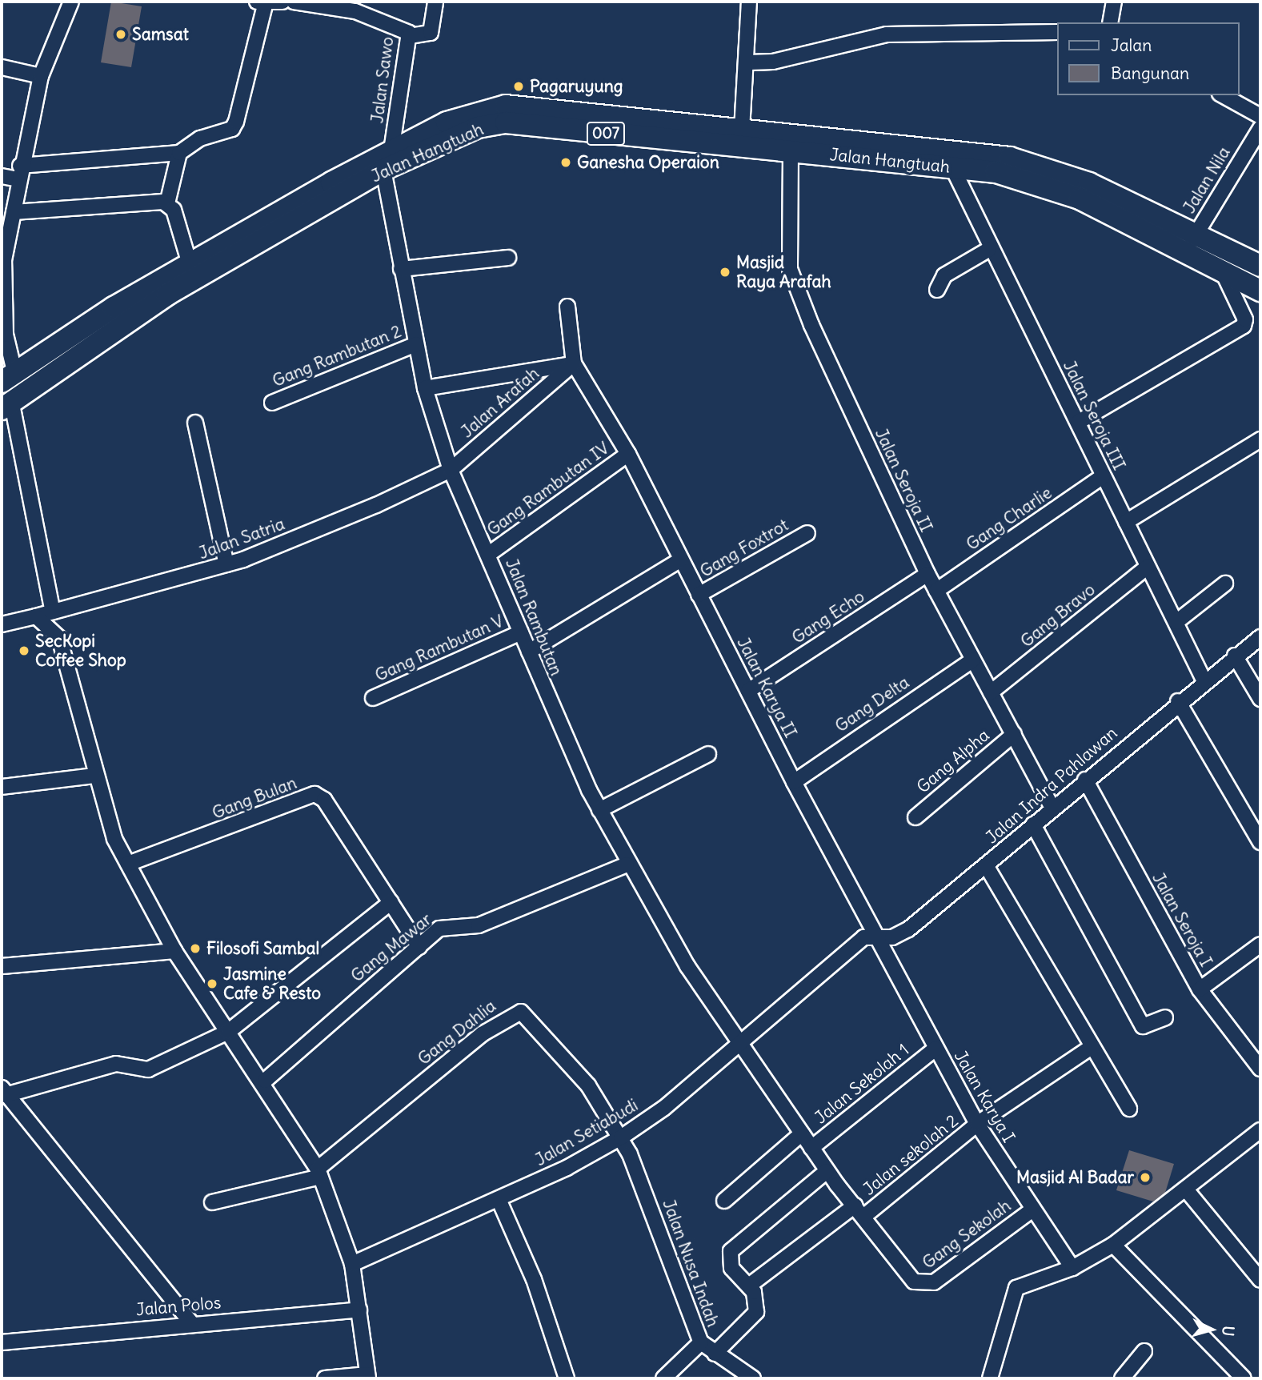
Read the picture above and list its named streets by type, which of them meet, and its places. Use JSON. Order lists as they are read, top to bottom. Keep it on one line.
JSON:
{"streets":{"highway":["007","Jalan Hangtuah"],"street":["Jalan Sawo","Jalan Nila","Gang Rambutan 2","Jalan Arafah","Jalan Seroja III","Jalan Seroja II","Gang Rambutan IV","Gang Charlie","Jalan Satria","Gang Foxtrot","Gang Bravo","Jalan Rambutan","Gang Echo","Gang Rambutan V","Jalan Karya II","Gang Delta","Gang Alpha","Jalan Indra Pahlawan","Gang Bulan","Jalan Seroja I","Gang Mawar","Gang Dahlia","Jalan Sekolah 1","Jalan Karya I","Jalan Setiabudi","Jalan sekolah 2","Gang Sekolah","Jalan Nusa Indah","Jalan Polos"]},"crossings":[["Jalan Sawo","Jalan Hangtuah"],["Jalan Sawo","Jalan Rambutan"],["Jalan Hangtuah","Jalan Nila"],["Jalan Hangtuah","Jalan Seroja III"],["Jalan Hangtuah","Jalan Seroja II"],["Jalan Hangtuah","Jalan Rambutan"],["Gang Rambutan 2","Jalan Rambutan"],["Jalan Arafah","Jalan Satria"],["Jalan Arafah","Jalan Rambutan"],["Jalan Arafah","Jalan Karya II"],["Jalan Seroja III","Gang Charlie"],["Jalan Seroja III","Gang Bravo"],["Jalan Seroja III","Jalan Indra Pahlawan"],["Jalan Seroja II","Gang Charlie"],["Jalan Seroja II","Gang Bravo"],["Jalan Seroja II","Gang Echo"],["Jalan Seroja II","Gang Delta"],["Jalan Seroja II","Gang Alpha"],["Jalan Seroja II","Jalan Indra Pahlawan"],["Gang Rambutan IV","Jalan Rambutan"],["Gang Rambutan IV","Jalan Karya II"],["Jalan Satria","Jalan Rambutan"],["Gang Foxtrot","Jalan Karya II"],["Jalan Rambutan","Gang Rambutan V"],["Jalan Rambutan","Gang Mawar"],["Jalan Rambutan","Jalan Sekolah 1"],["Jalan Rambutan","Jalan Setiabudi"],["Jalan Rambutan","Jalan sekolah 2"],["Jalan Rambutan","Gang Sekolah"],["Gang Echo","Jalan Karya II"],["Jalan Karya II","Gang Delta"],["Jalan Karya II","Jalan Indra Pahlawan"],["Jalan Karya II","Jalan Karya I"],["Jalan Indra Pahlawan","Jalan Seroja I"],["Jalan Indra Pahlawan","Jalan Karya I"],["Jalan Indra Pahlawan","Jalan Setiabudi"],["Gang Bulan","Gang Mawar"],["Gang Dahlia","Jalan Setiabudi"],["Gang Dahlia","Jalan Nusa Indah"],["Jalan Sekolah 1","Jalan Karya I"],["Jalan Karya I","Jalan sekolah 2"],["Jalan Karya I","Gang Sekolah"],["Jalan Setiabudi","Jalan Nusa Indah"]],"places":["Samsat","Pagaruyung","Ganesha Operaion","Masjid Raya Arafah","SecKopi Coffee Shop","Filosofi Sambal","Jasmine Cafe & Resto","Masjid Al Badar"],"legend":["Jalan","Bangunan"],"north":"right"}
